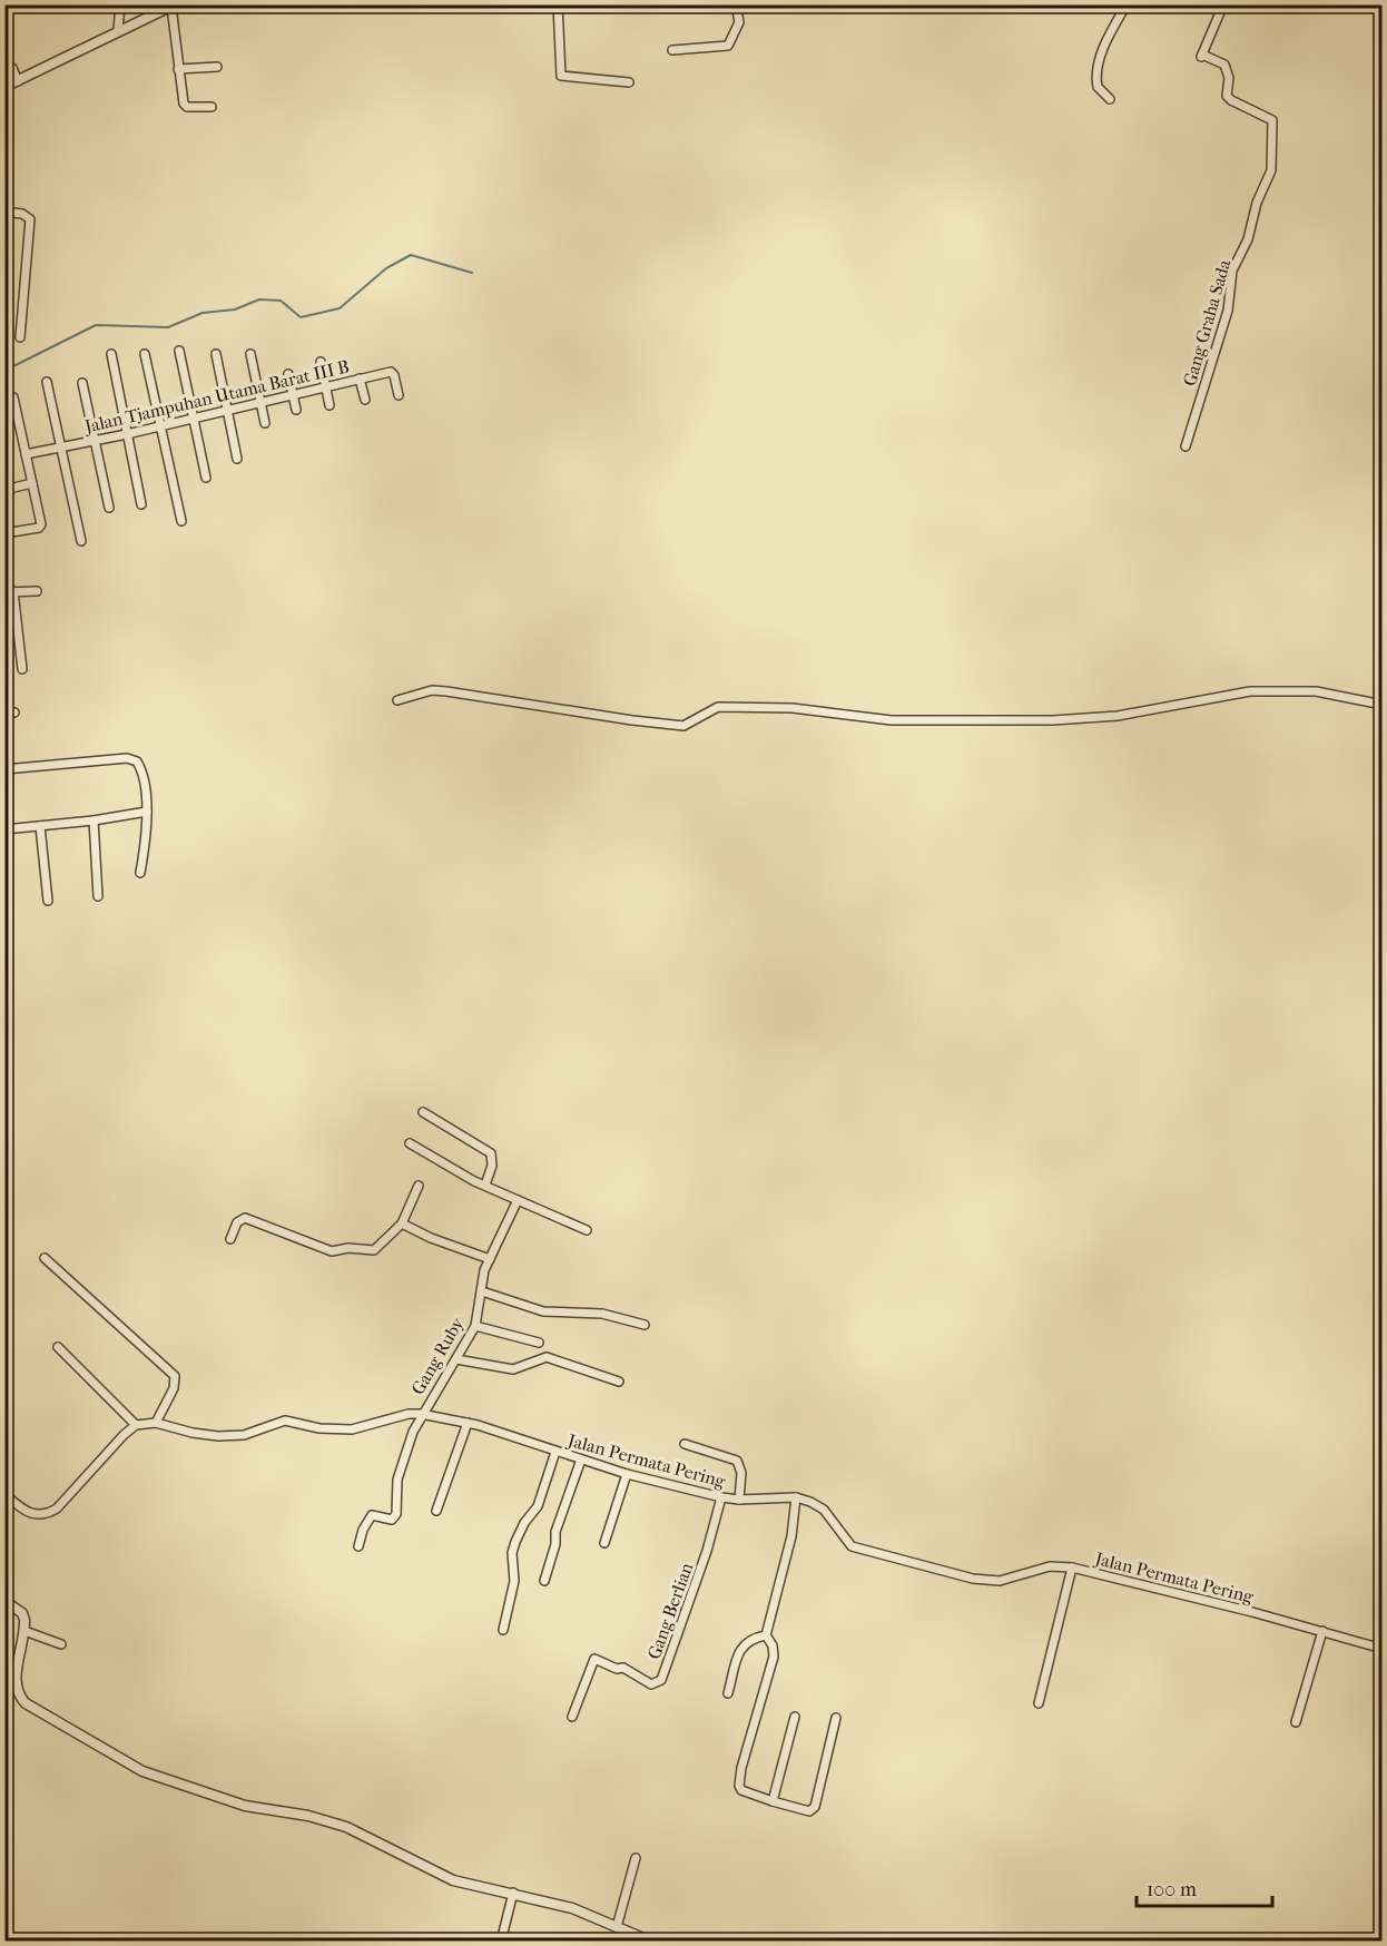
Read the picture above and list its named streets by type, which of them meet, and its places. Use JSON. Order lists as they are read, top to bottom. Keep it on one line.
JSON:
{"streets":{"street":["Gang Graha Sada","Jalan Tjampuhan Utama Barat III B","Gang Ruby","Jalan Permata Pering","Gang Berlian"]},"crossings":[["Gang Ruby","Jalan Permata Pering"],["Jalan Permata Pering","Gang Berlian"]],"scale_bar":"100 m"}
